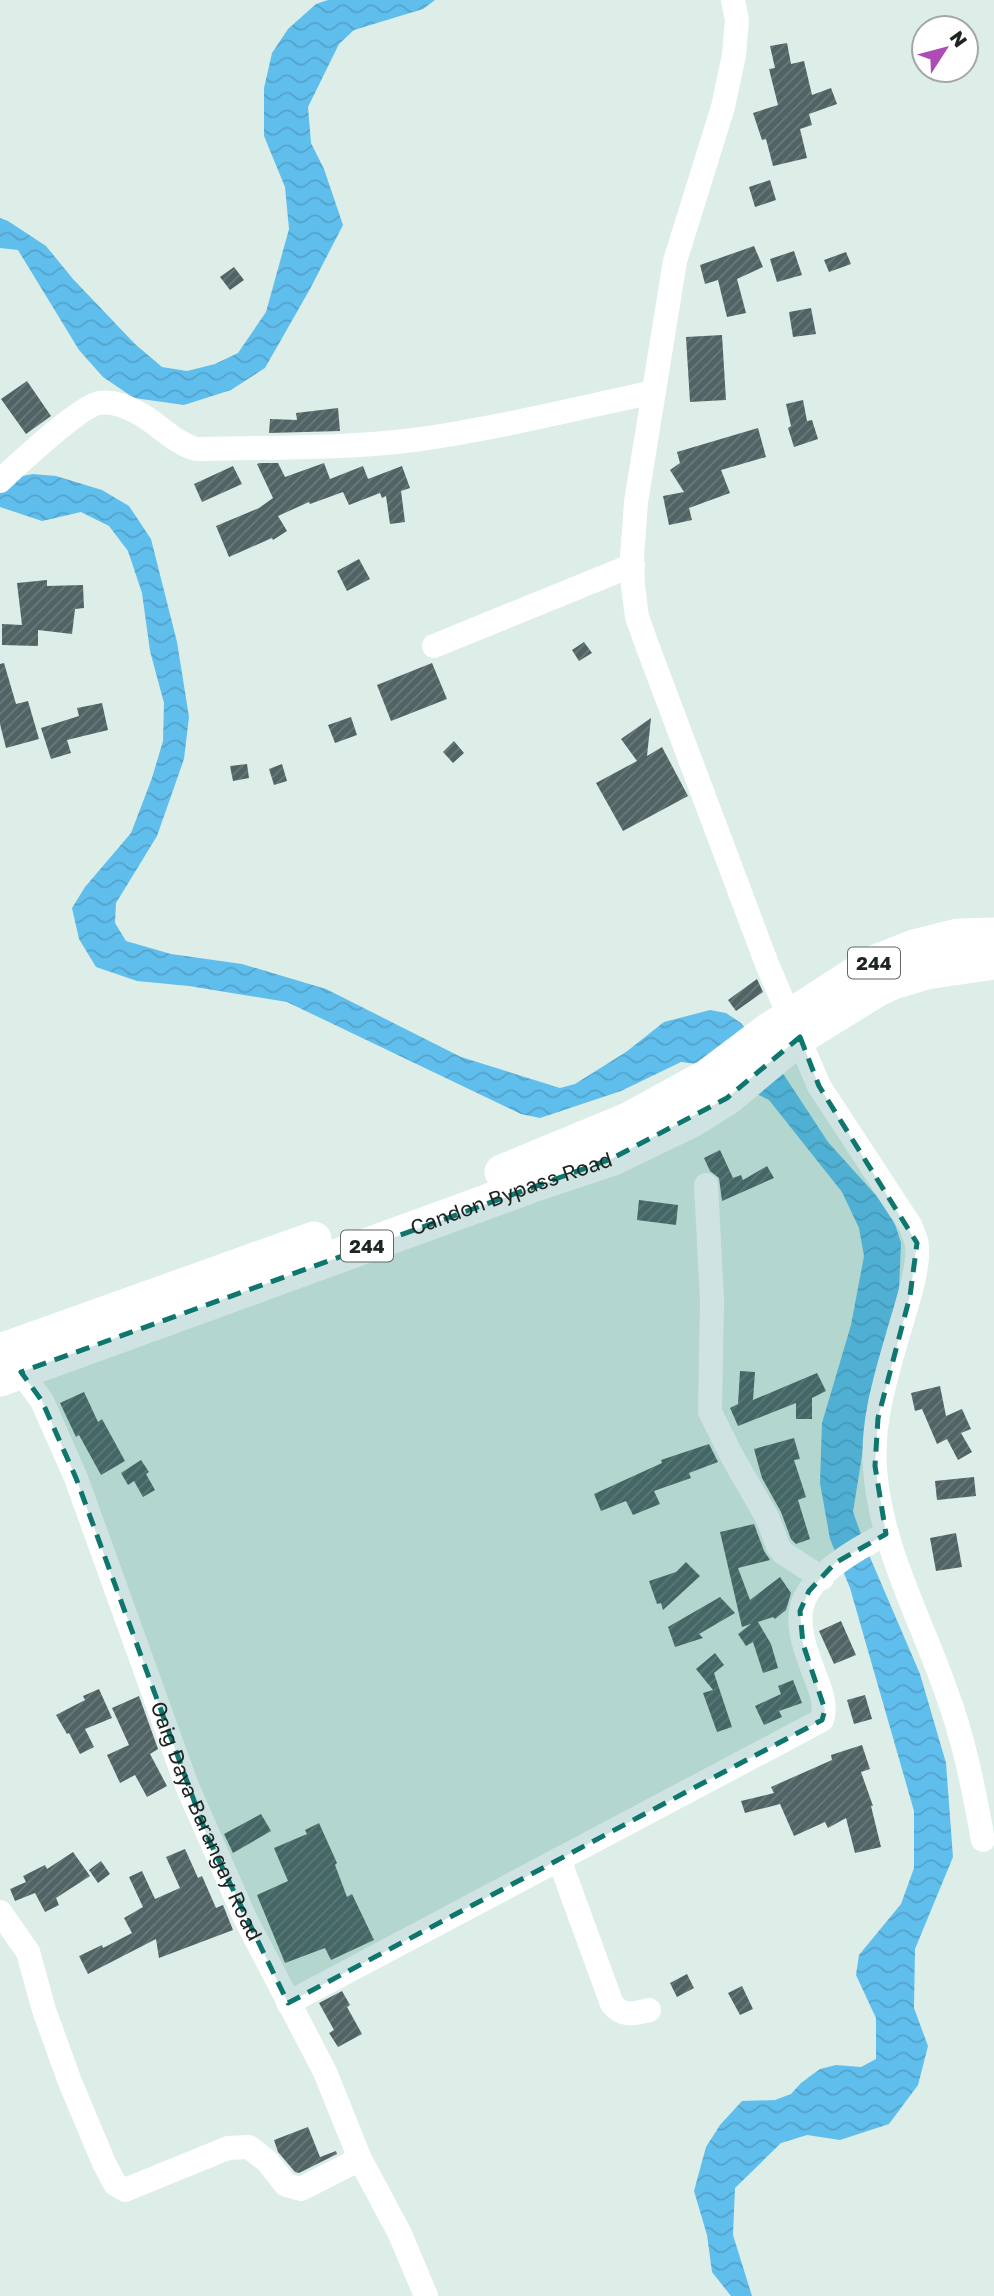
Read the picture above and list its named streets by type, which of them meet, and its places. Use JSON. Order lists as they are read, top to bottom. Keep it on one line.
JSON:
{"streets":{"highway":["244","Candon Bypass Road"],"street":["Oaig Daya Barangay Road"]},"crossings":[["Candon Bypass Road","Oaig Daya Barangay Road"]],"north":"top right"}
